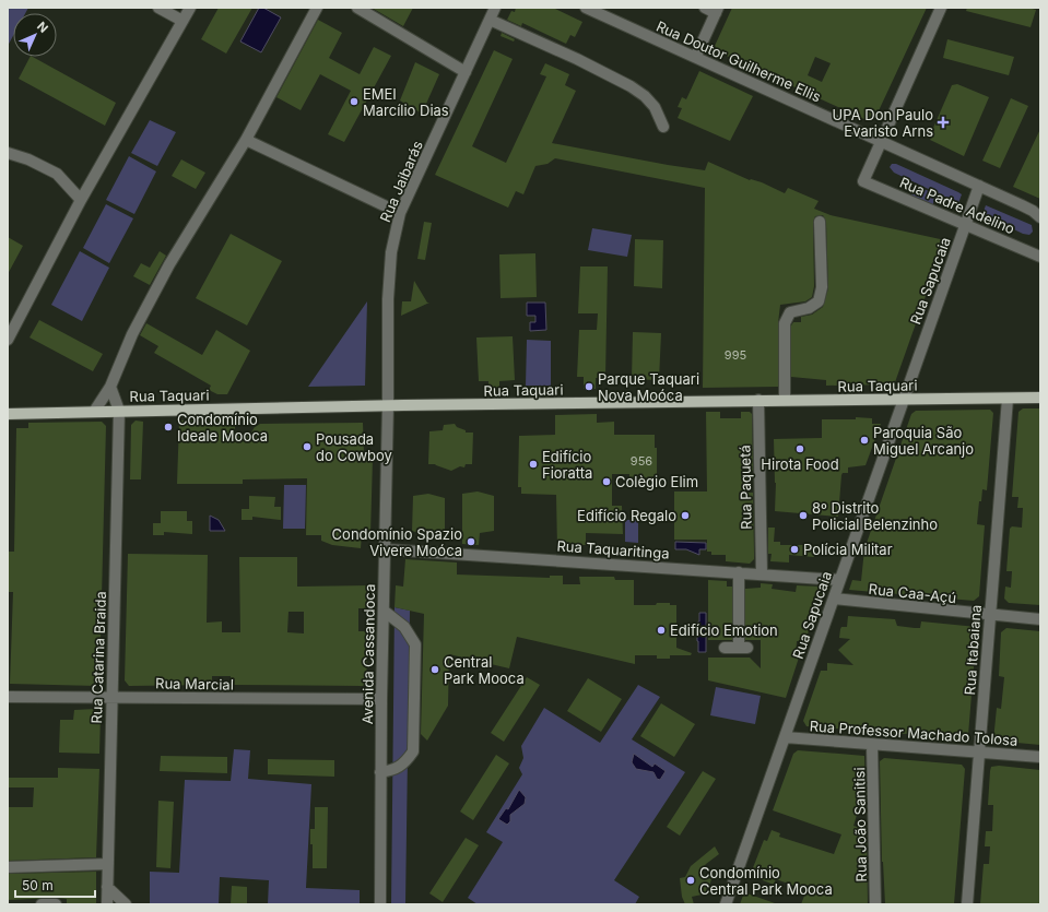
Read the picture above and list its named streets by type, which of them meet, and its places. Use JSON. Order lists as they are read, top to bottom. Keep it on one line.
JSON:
{"streets":{"main road":["Rua Taquari"],"street":["Rua Doutor Guilherme Ellis","Rua Jaibarás","Rua Padre Adelino","Rua Sapucaia","Rua Paquetá","Rua Taquaritinga","Rua Caa-Açú","Rua Itabaiana","Avenida Cassandoca","Rua Catarina Braida","Rua Marcial","Rua Professor Machado Tolosa","Rua João Sanitisi"]},"crossings":[["Rua Doutor Guilherme Ellis","Rua Padre Adelino"],["Rua Doutor Guilherme Ellis","Rua Sapucaia"],["Rua Jaibarás","Rua Taquari"],["Rua Jaibarás","Avenida Cassandoca"],["Rua Padre Adelino","Rua Sapucaia"],["Rua Sapucaia","Rua Taquari"],["Rua Sapucaia","Rua Taquaritinga"],["Rua Sapucaia","Rua Caa-Açú"],["Rua Sapucaia","Rua Professor Machado Tolosa"],["Rua Taquari","Rua Paquetá"],["Rua Taquari","Rua Itabaiana"],["Rua Taquari","Avenida Cassandoca"],["Rua Taquari","Rua Catarina Braida"],["Rua Paquetá","Rua Taquaritinga"],["Rua Taquaritinga","Avenida Cassandoca"],["Rua Caa-Açú","Rua Itabaiana"],["Rua Itabaiana","Rua Professor Machado Tolosa"],["Avenida Cassandoca","Rua Marcial"],["Rua Catarina Braida","Rua Marcial"],["Rua Professor Machado Tolosa","Rua João Sanitisi"]],"places":{"other":["EMEI Marcílio Dias","Parque Taquari Nova Moóca","Condomínio Ideale Mooca","Paroquia São Miguel Arcanjo","Pousada do Cowboy","Hirota Food","Edifício Fioratta","Colègio Elim","Edifício Regalo","8º Distrito Policial Belenzinho","Condomínio Spazio Vivere Moóca","Polícia Militar","Edifício Emotion","Central Park Mooca","Condomínio Central Park Mooca"],"health":["UPA Don Paulo Evaristo Arns"]},"house_numbers":["995","956"],"scale_bar":"50 m","north":"top right"}
